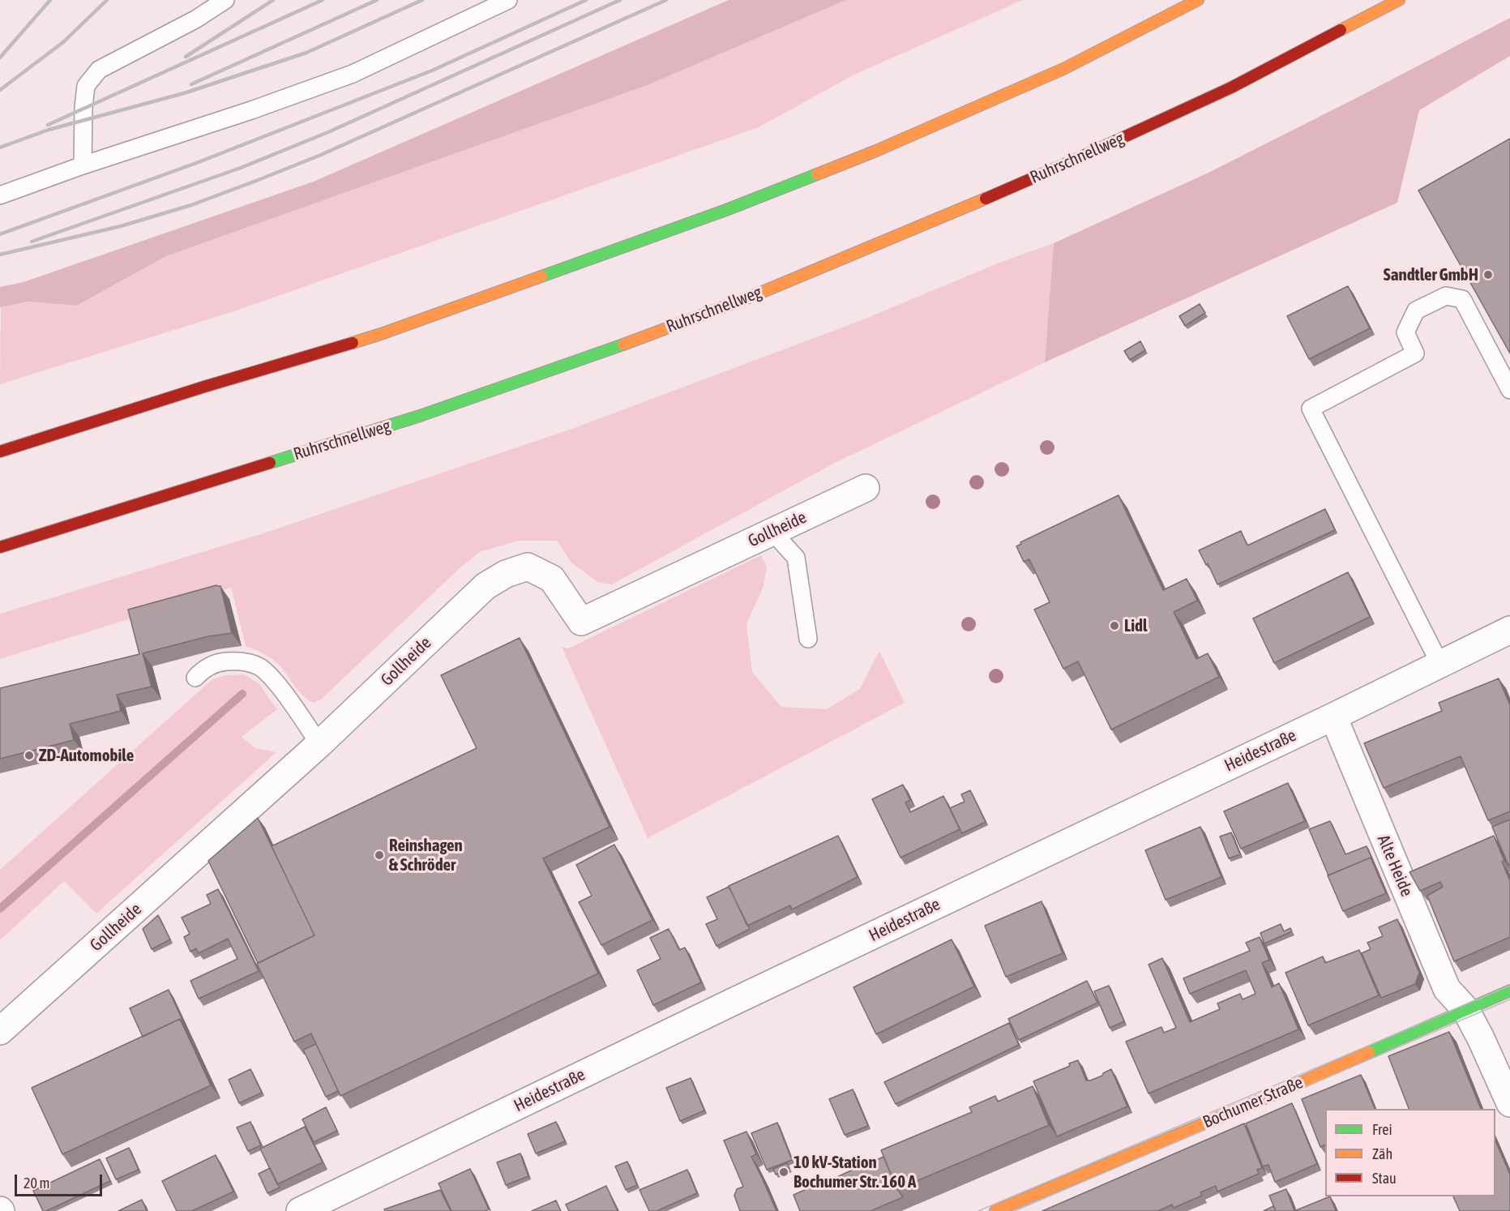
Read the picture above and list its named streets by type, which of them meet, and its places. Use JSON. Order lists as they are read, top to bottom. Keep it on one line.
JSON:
{"streets":{"main road":["Ruhrschnellweg","Bochumer Straße"],"street":["Gollheide","Heidestraße","Alte Heide"]},"crossings":[["Heidestraße","Alte Heide"],["Alte Heide","Bochumer Straße"]],"places":["Sandtler GmbH","Lidl","ZD-Automobile","Reinshagen & Schröder","10 kV-Station Bochumer Str. 160 A"],"legend":["Frei","Zäh","Stau"],"scale_bar":"20 m"}
